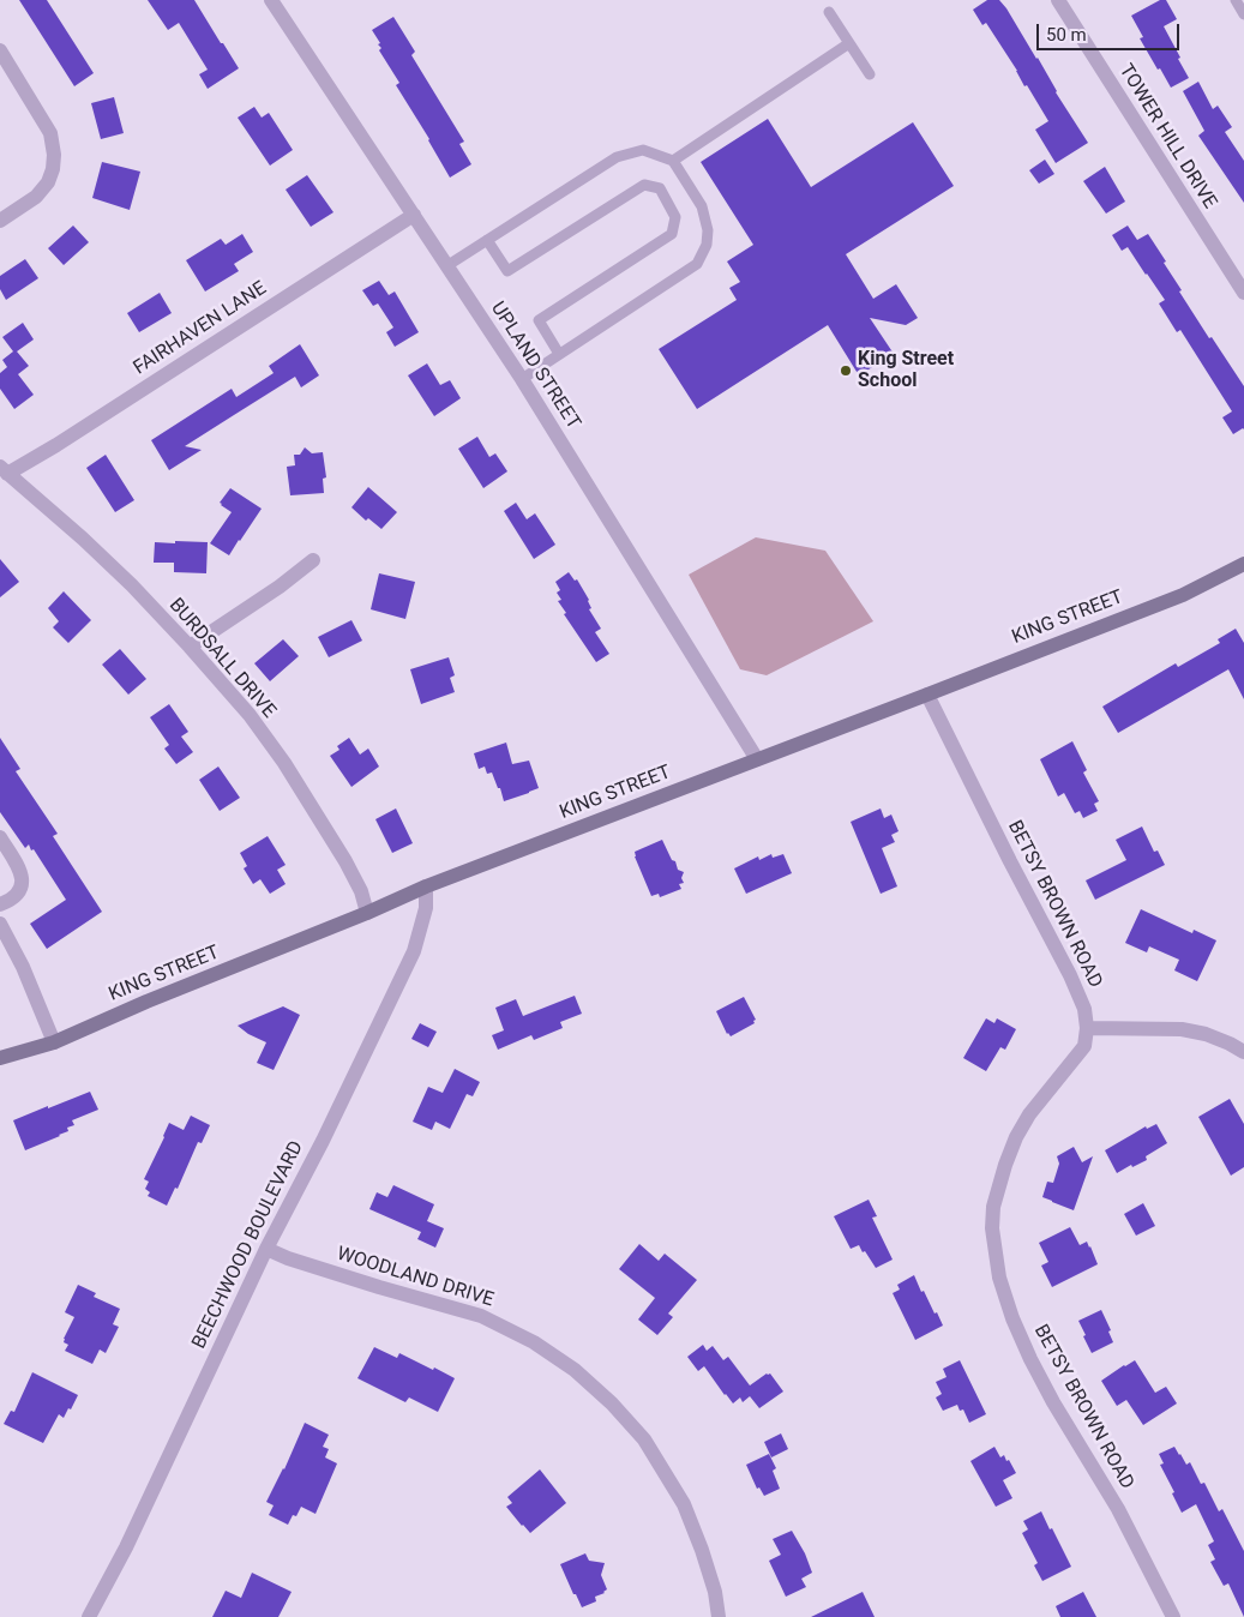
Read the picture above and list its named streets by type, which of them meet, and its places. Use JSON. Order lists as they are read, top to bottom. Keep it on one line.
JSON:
{"streets":{"main road":["KING STREET"],"street":["TOWER HILL DRIVE","FAIRHAVEN LANE","UPLAND STREET","BURDSALL DRIVE","BETSY BROWN ROAD","BEECHWOOD BOULEVARD","WOODLAND DRIVE"]},"crossings":[["FAIRHAVEN LANE","UPLAND STREET"],["FAIRHAVEN LANE","BURDSALL DRIVE"],["UPLAND STREET","KING STREET"],["KING STREET","BURDSALL DRIVE"],["KING STREET","BETSY BROWN ROAD"],["KING STREET","BEECHWOOD BOULEVARD"],["BEECHWOOD BOULEVARD","WOODLAND DRIVE"]],"places":["King Street School"],"scale_bar":"50 m"}
